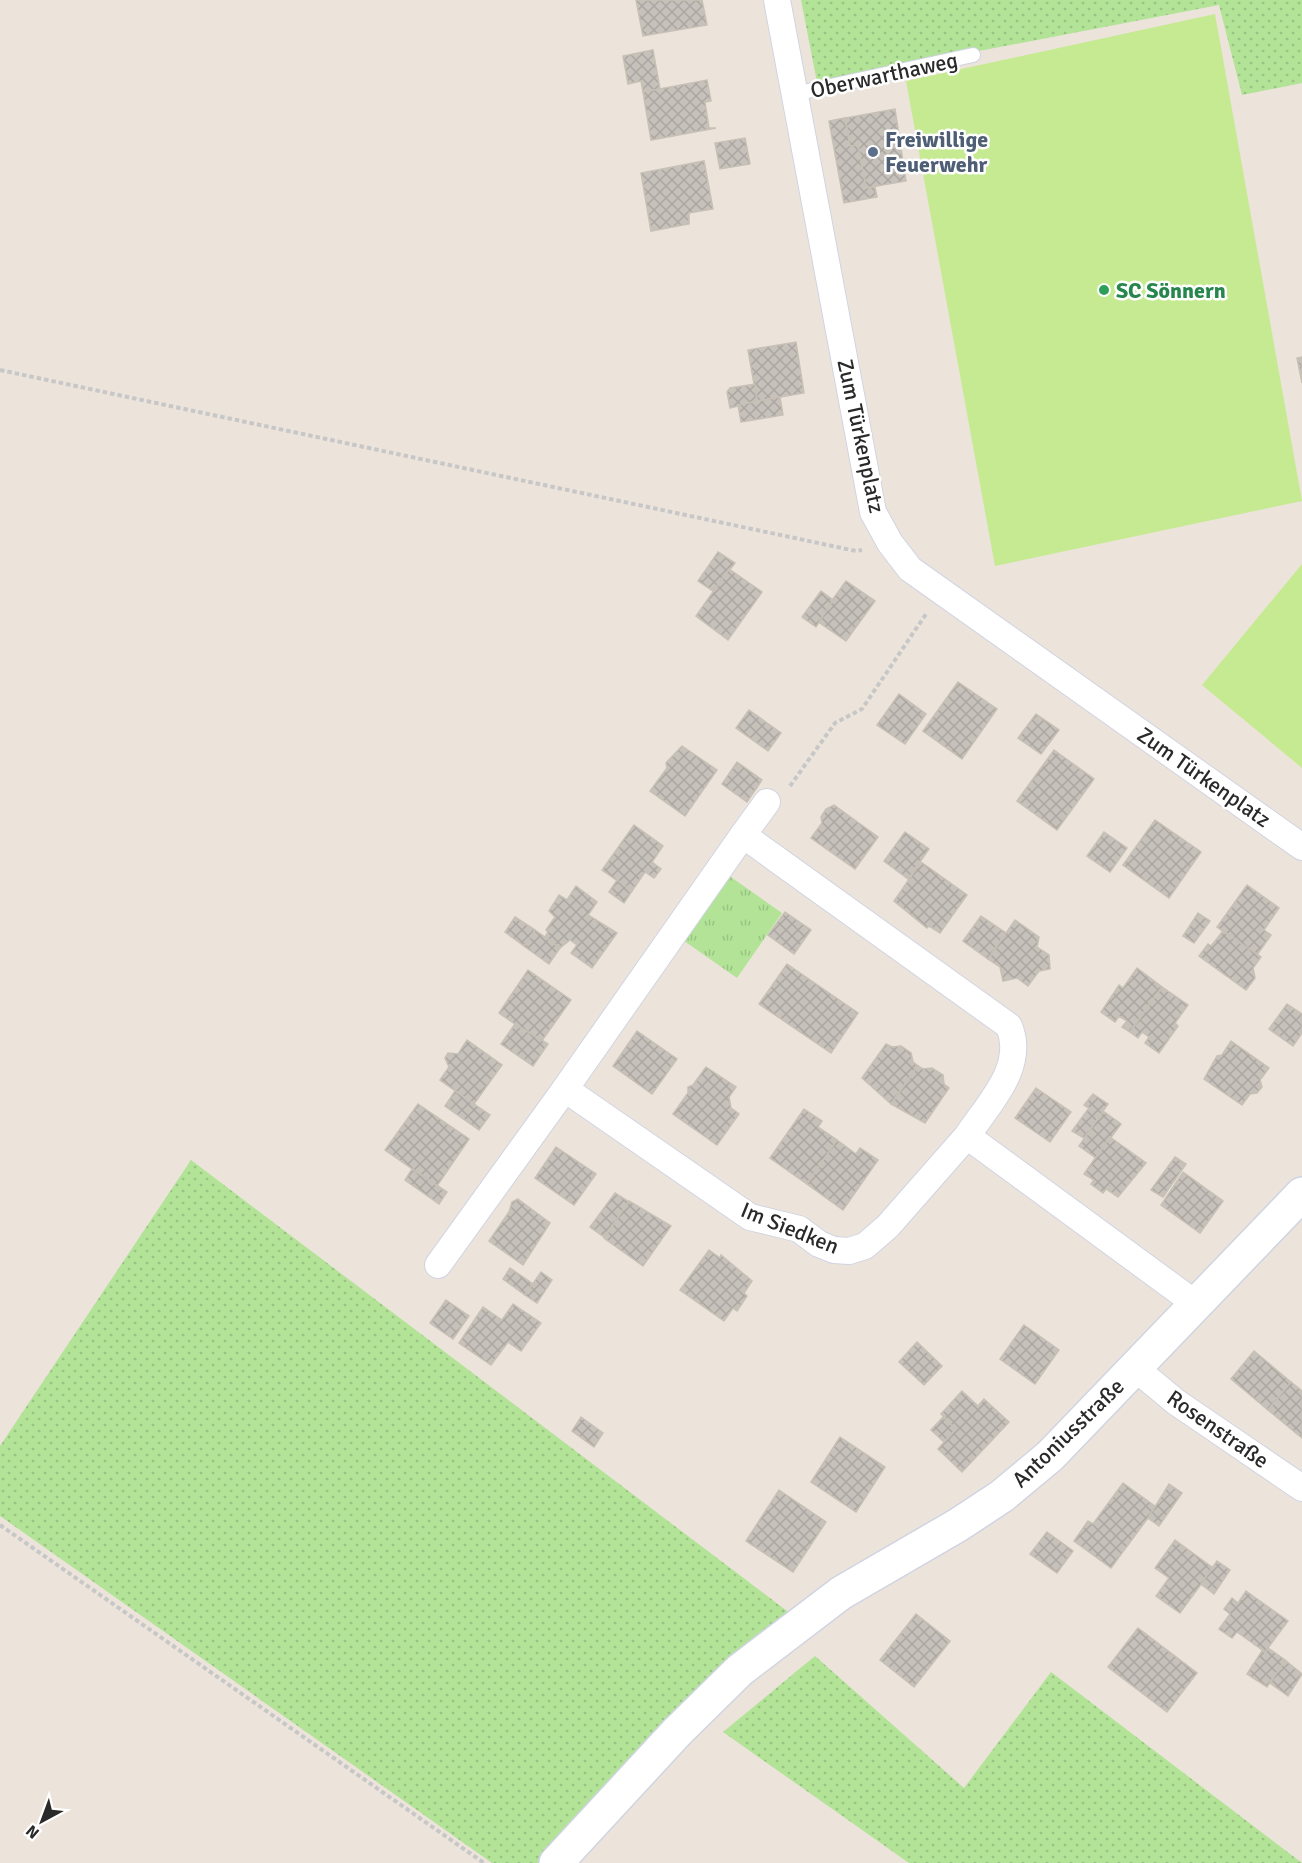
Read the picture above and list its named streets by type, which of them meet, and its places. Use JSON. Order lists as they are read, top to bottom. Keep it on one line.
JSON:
{"streets":{"street":["Zum Türkenplatz","Im Siedken","Rosenstraße","Antoniusstraße"],"lane":["Oberwarthaweg"]},"crossings":[["Oberwarthaweg","Zum Türkenplatz"],["Rosenstraße","Antoniusstraße"]],"places":["Freiwillige Feuerwehr","SC Sönnern"],"north":"bottom left"}
